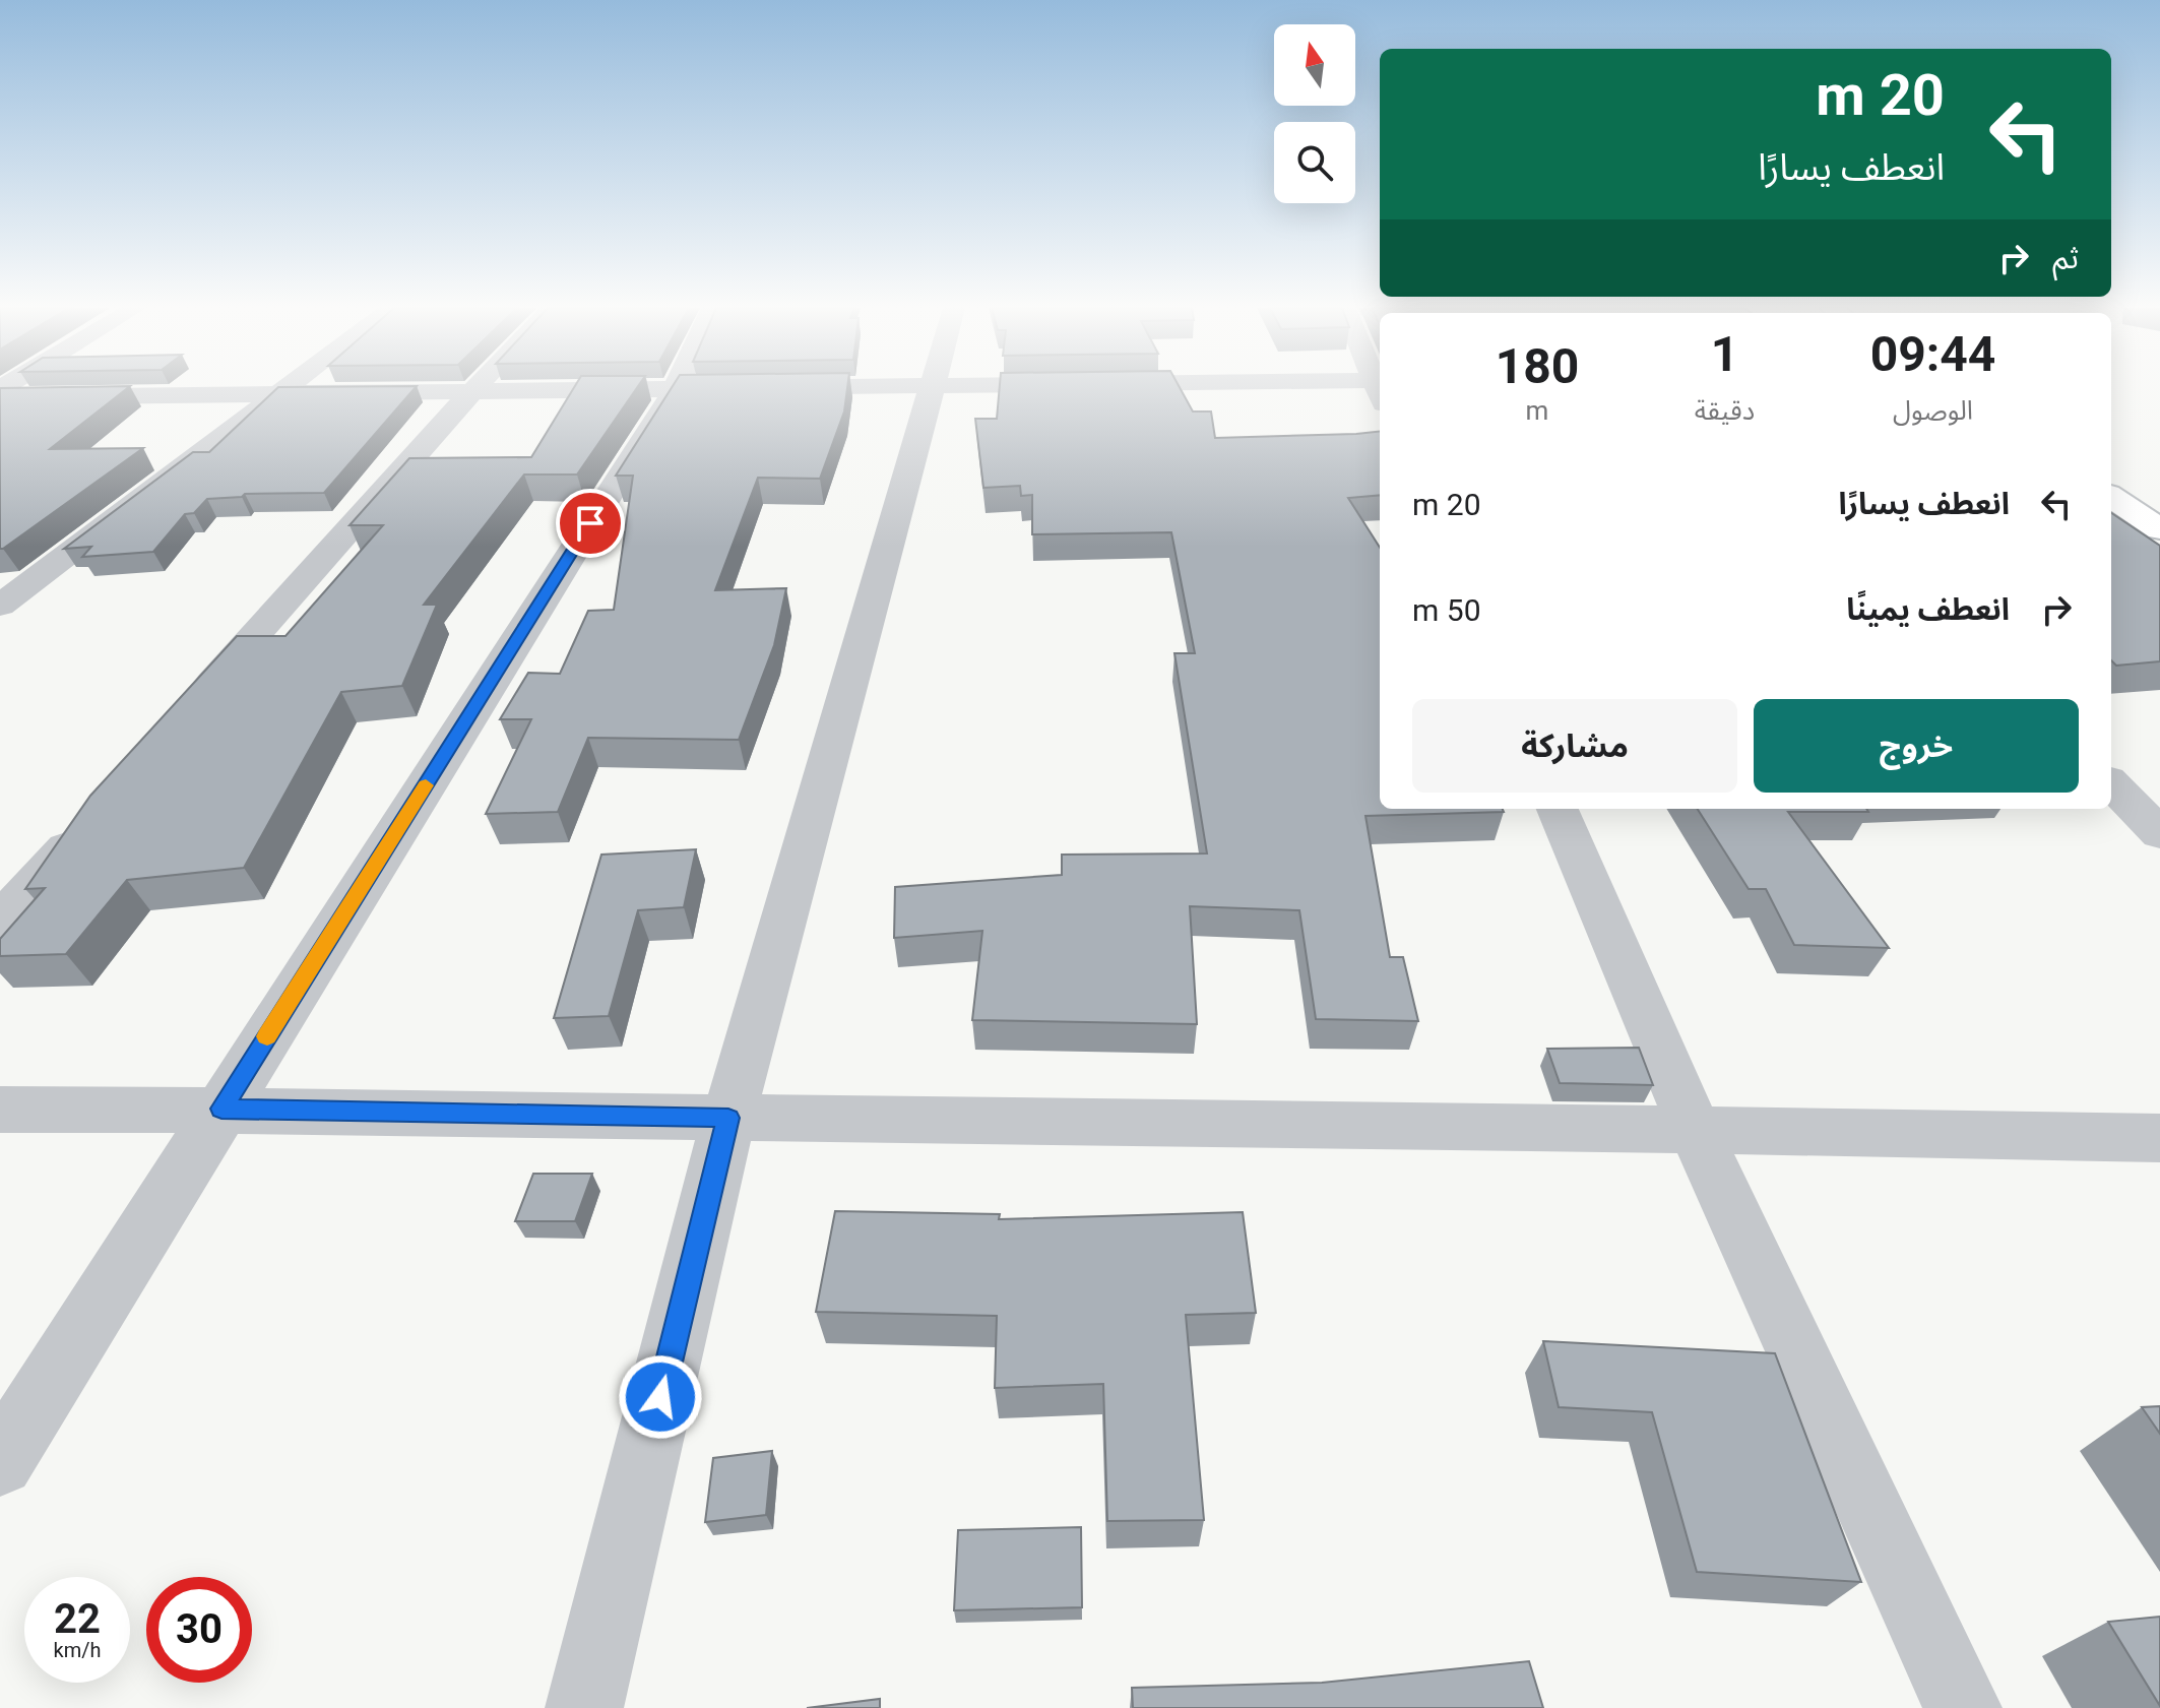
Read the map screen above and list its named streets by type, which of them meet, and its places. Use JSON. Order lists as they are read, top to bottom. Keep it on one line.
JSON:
{"north":"top","page":{"turn":["20 m","انعطف يسارًا"],"then":"ثم","eta":["09:44","الوصول","1","دقيقة","180","m"],"list":[{"name":"انعطف يسارًا","value":"20 m"},{"name":"انعطف يمينًا","value":"50 m"}],"buttons":["خروج","مشاركة"],"speed":"22 km/h","limit":"30"}}
